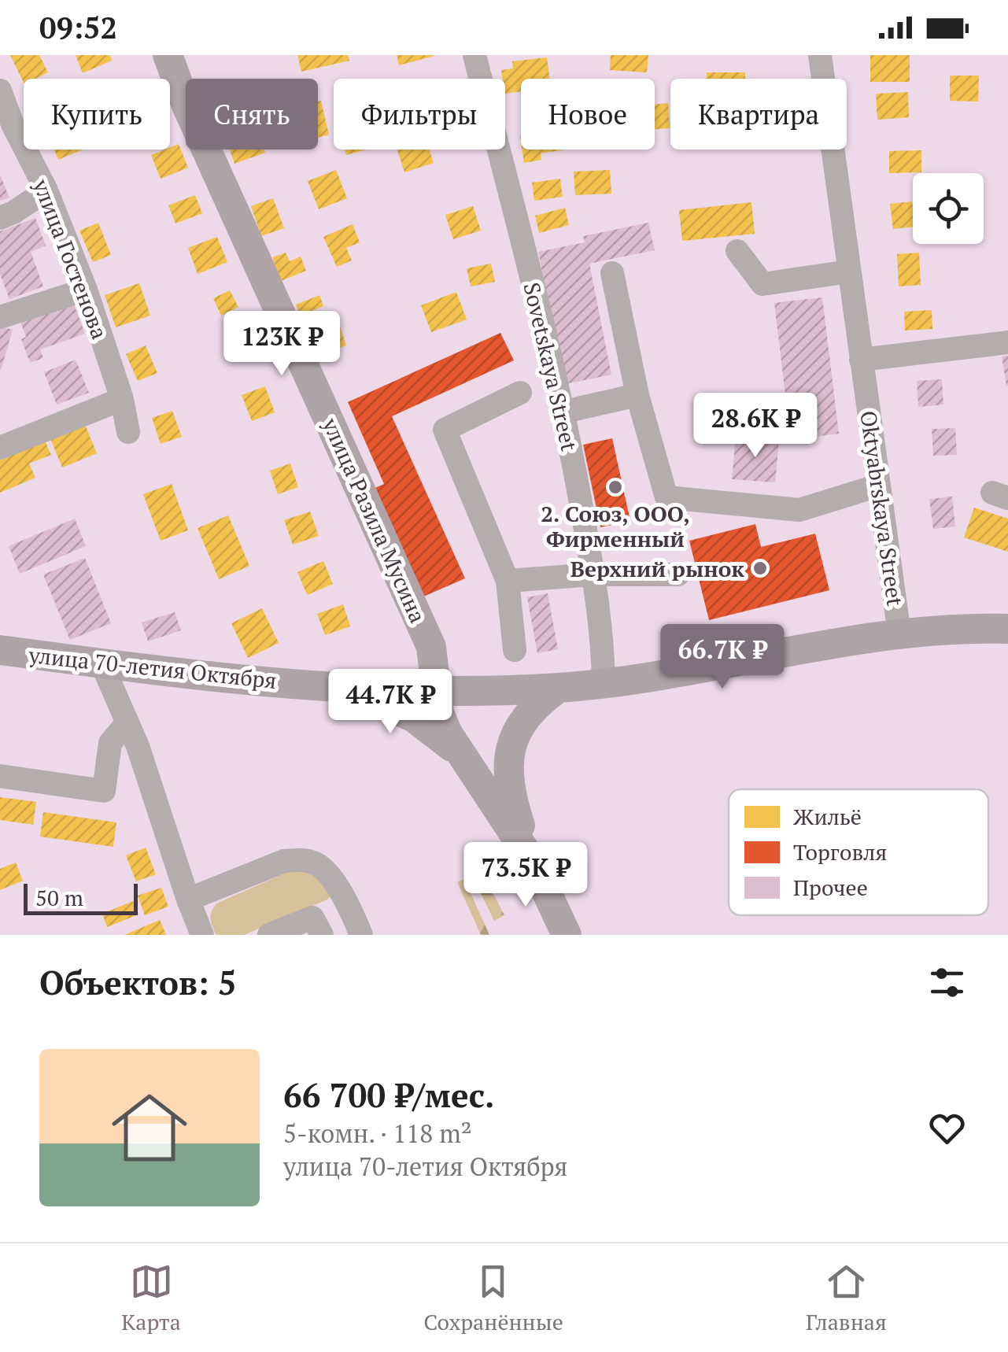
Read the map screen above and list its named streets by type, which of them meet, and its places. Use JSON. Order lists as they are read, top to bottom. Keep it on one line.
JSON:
{"streets":{"main road":["улица Разила Мусина","улица 70-летия Октября"],"street":["улица Гостенова","Sovetskaya Street","Oktyabrskaya Street"]},"crossings":[["Sovetskaya Street","улица 70-летия Октября"],["Oktyabrskaya Street","улица 70-летия Октября"],["улица Разила Мусина","улица 70-летия Октября"]],"places":["2. Союз, ООО, Фирменный","Верхний рынок"],"legend":["Жильё","Торговля","Прочее"],"scale_bar":"50 m","page":{"status":"09:52","chip":["Купить","Снять","Фильтры","Новое","Квартира"],"price":["123K ₽","28.6K ₽","66.7K ₽","44.7K ₽","73.5K ₽"],"scale":"50 m","heading":"Объектов: 5","list":[{"name":"66 700 ₽/мес.","note":"5-комн. · 118 m² · улица 70-летия Октября"}],"tabs":["Карта","Сохранённые","Главная"]}}
